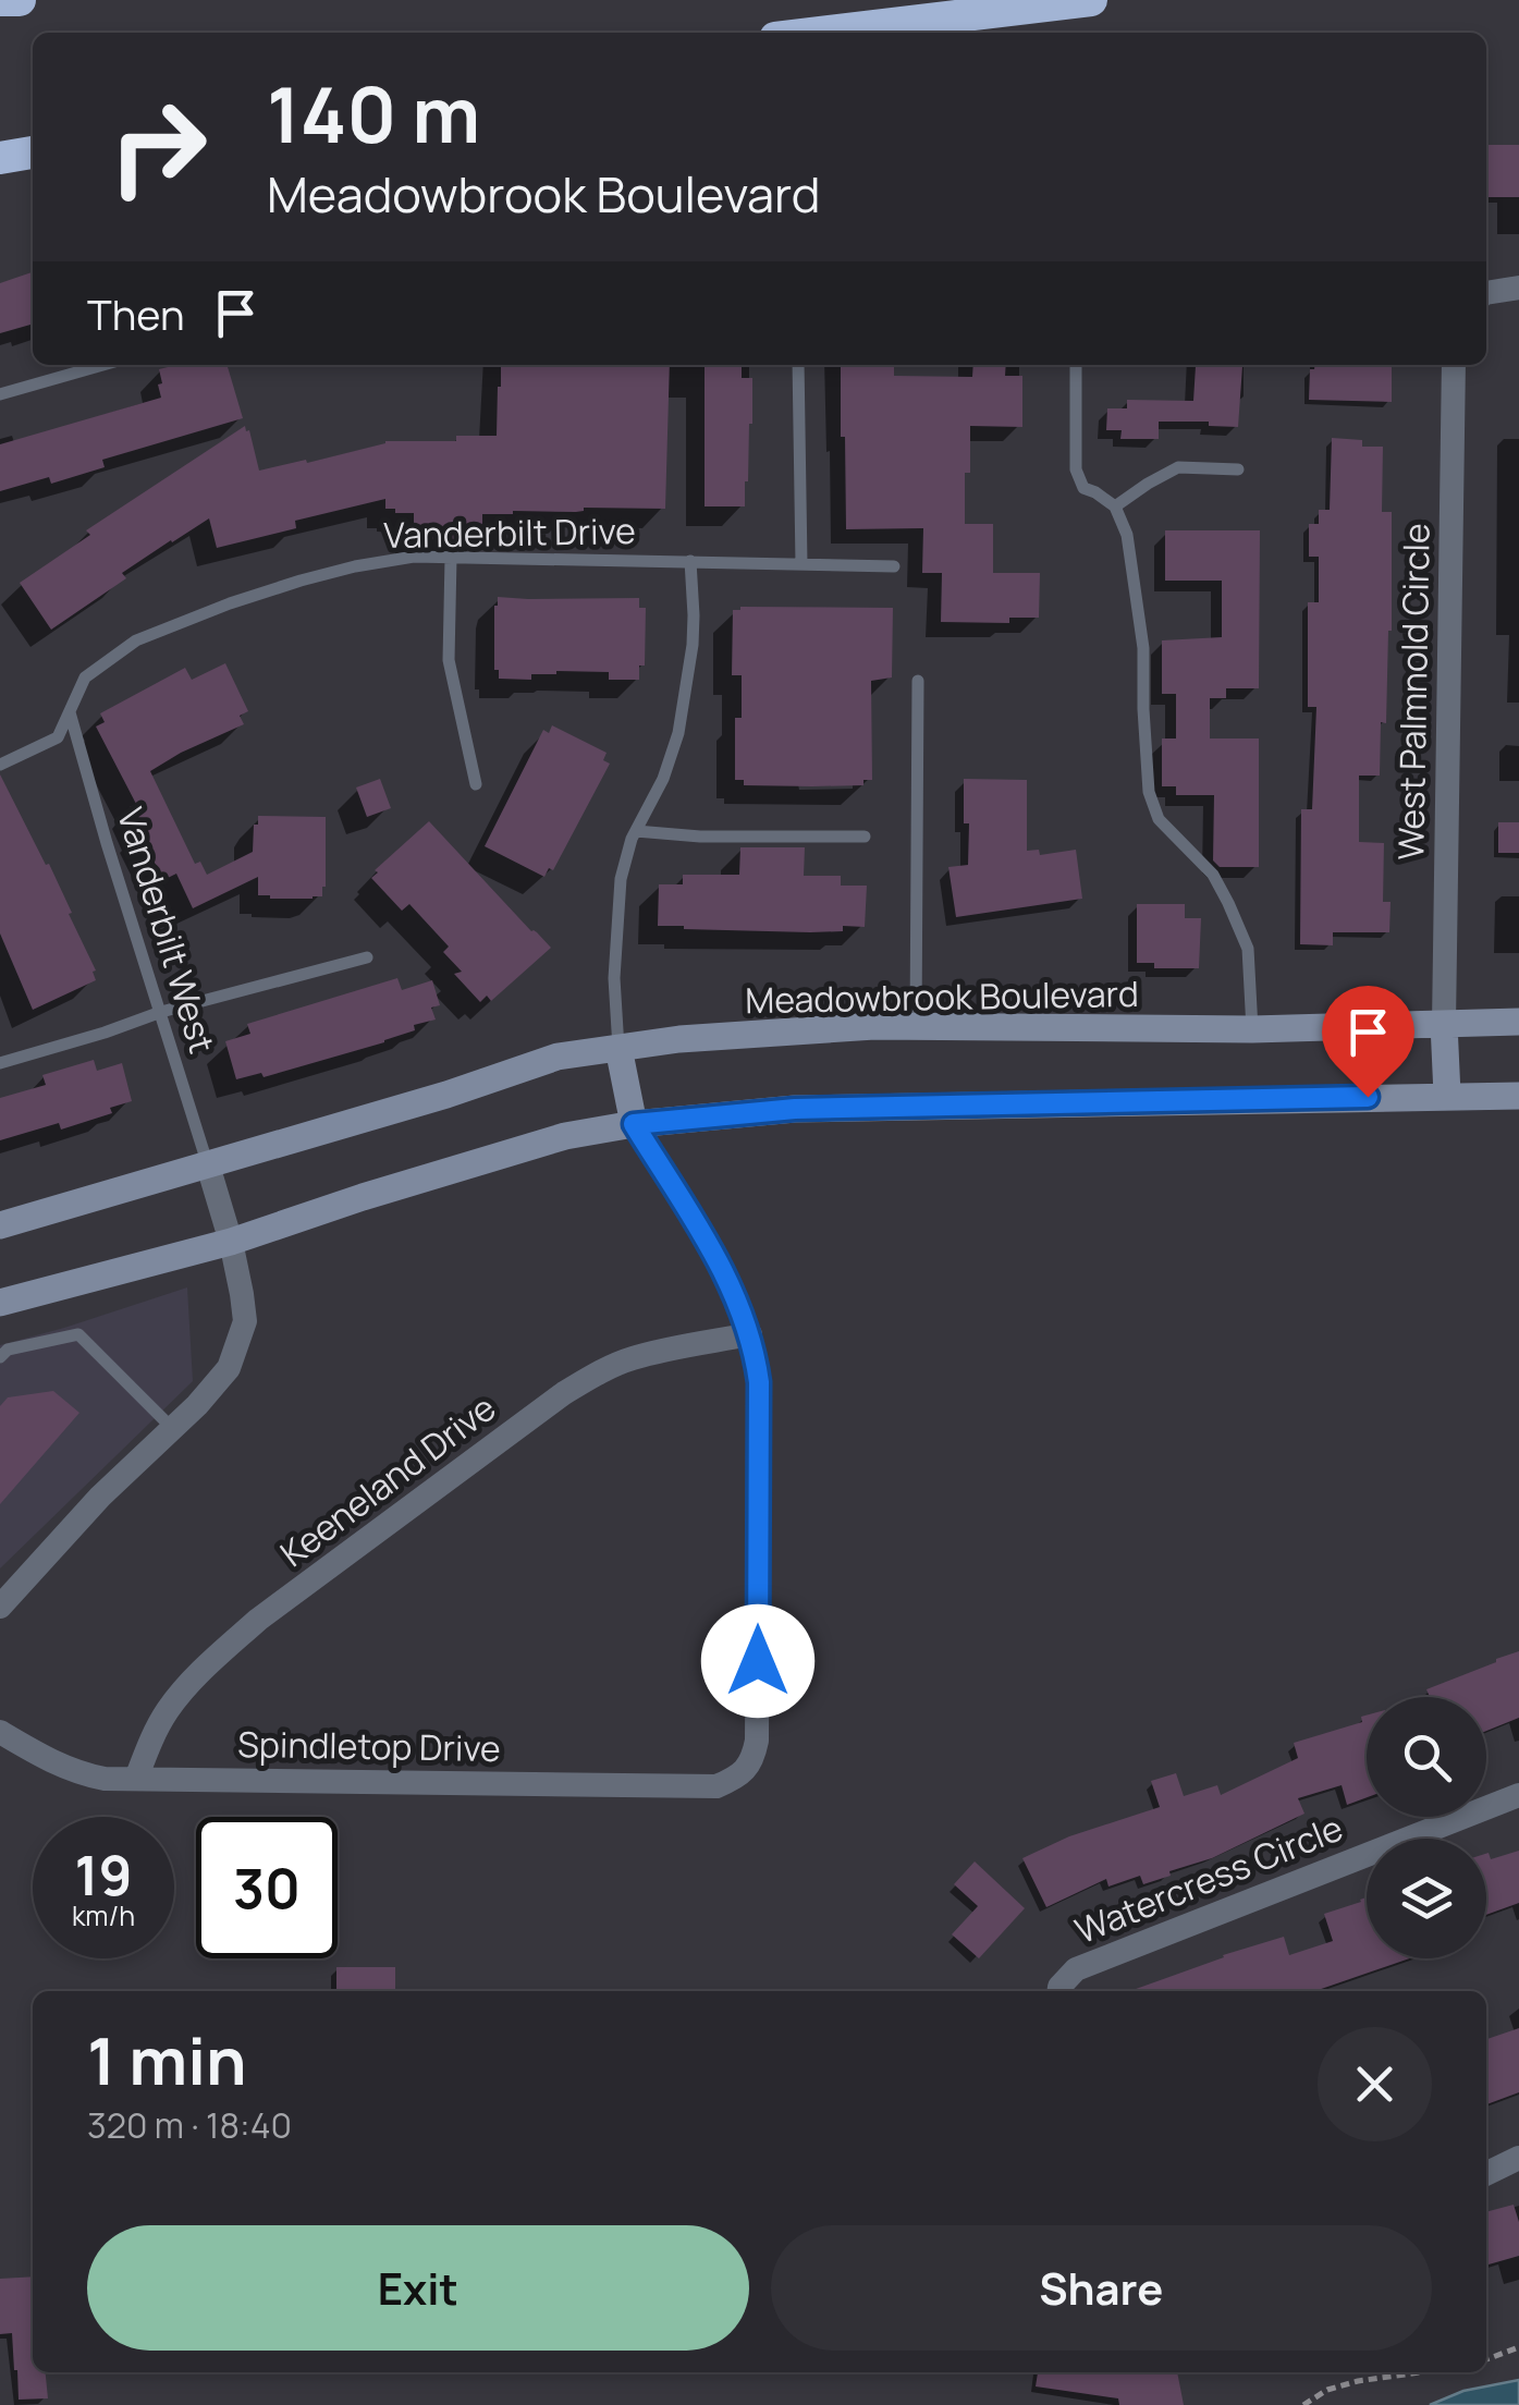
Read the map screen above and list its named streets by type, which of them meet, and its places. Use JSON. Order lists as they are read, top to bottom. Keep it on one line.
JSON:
{"streets":{"main road":["Meadowbrook Boulevard"],"street":["West Palmnold Circle","Keeneland Drive","Spindletop Drive","Watercress Circle"],"lane":["Vanderbilt Drive","Vanderbilt West"]},"crossings":[["Vanderbilt Drive","Vanderbilt West"],["West Palmnold Circle","Meadowbrook Boulevard"],["Vanderbilt West","Meadowbrook Boulevard"],["Keeneland Drive","Spindletop Drive"]],"page":{"turn":["140 m","Meadowbrook Boulevard"],"then":"Then","speed":"19 km/h","limit":"30","heading":["1 min","320 m · 18:40"],"buttons":["Exit","Share"]}}
